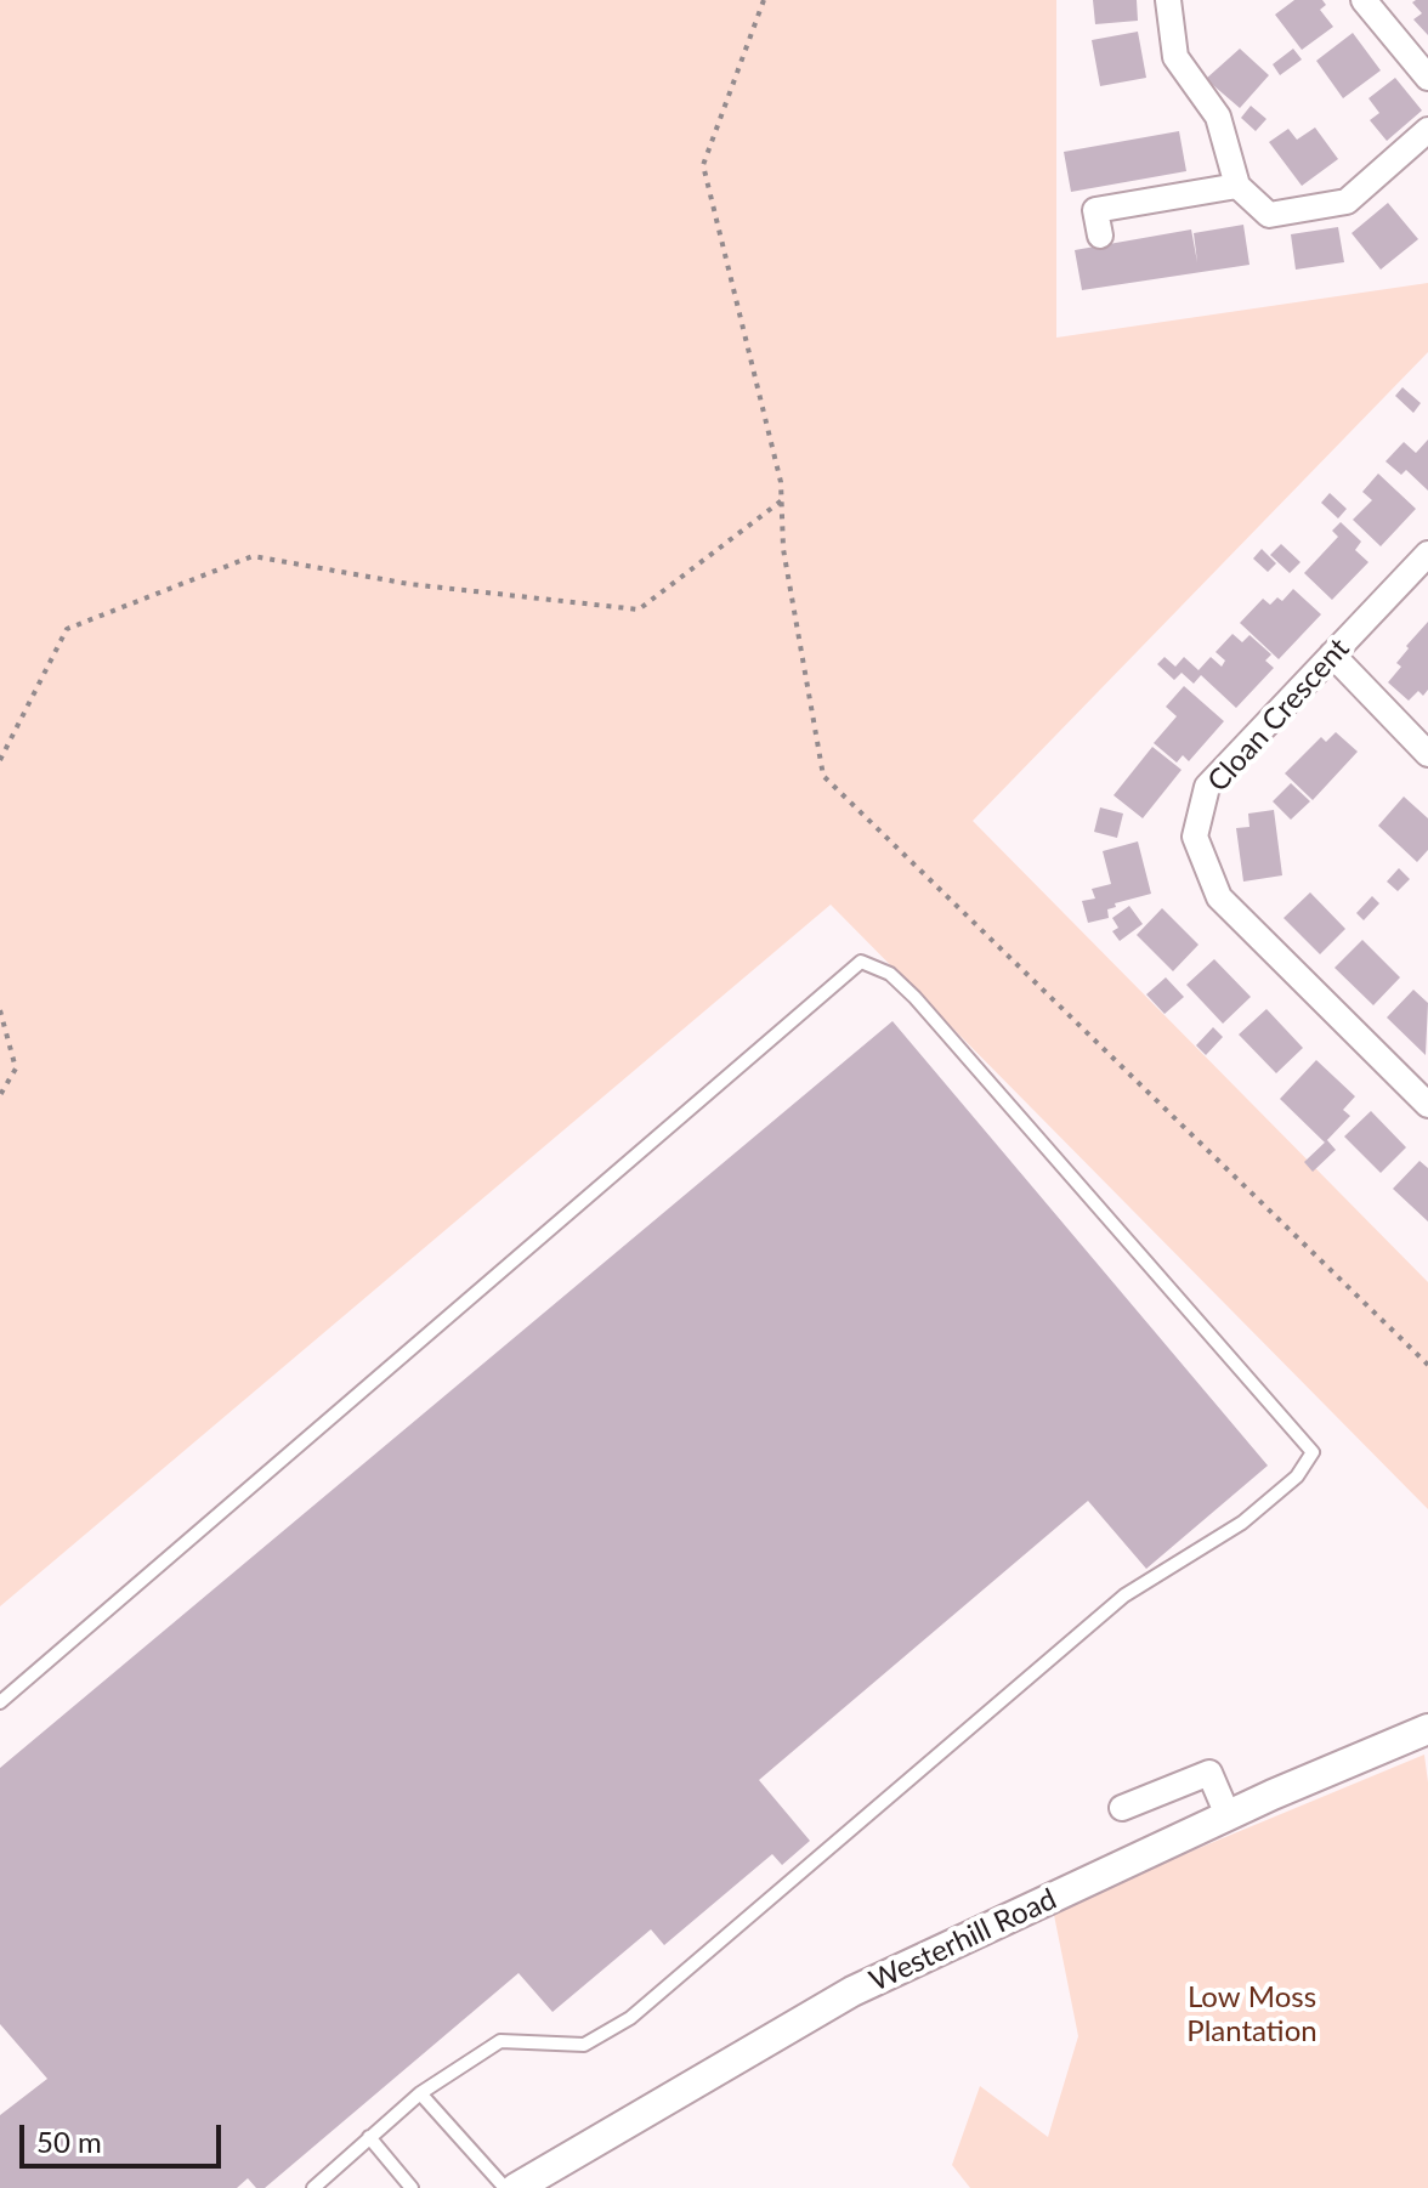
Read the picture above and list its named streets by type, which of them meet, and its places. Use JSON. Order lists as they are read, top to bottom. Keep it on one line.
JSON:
{"streets":{"street":["Cloan Crescent","Westerhill Road"]},"parks":["Low Moss Plantation"],"scale_bar":"50 m"}
